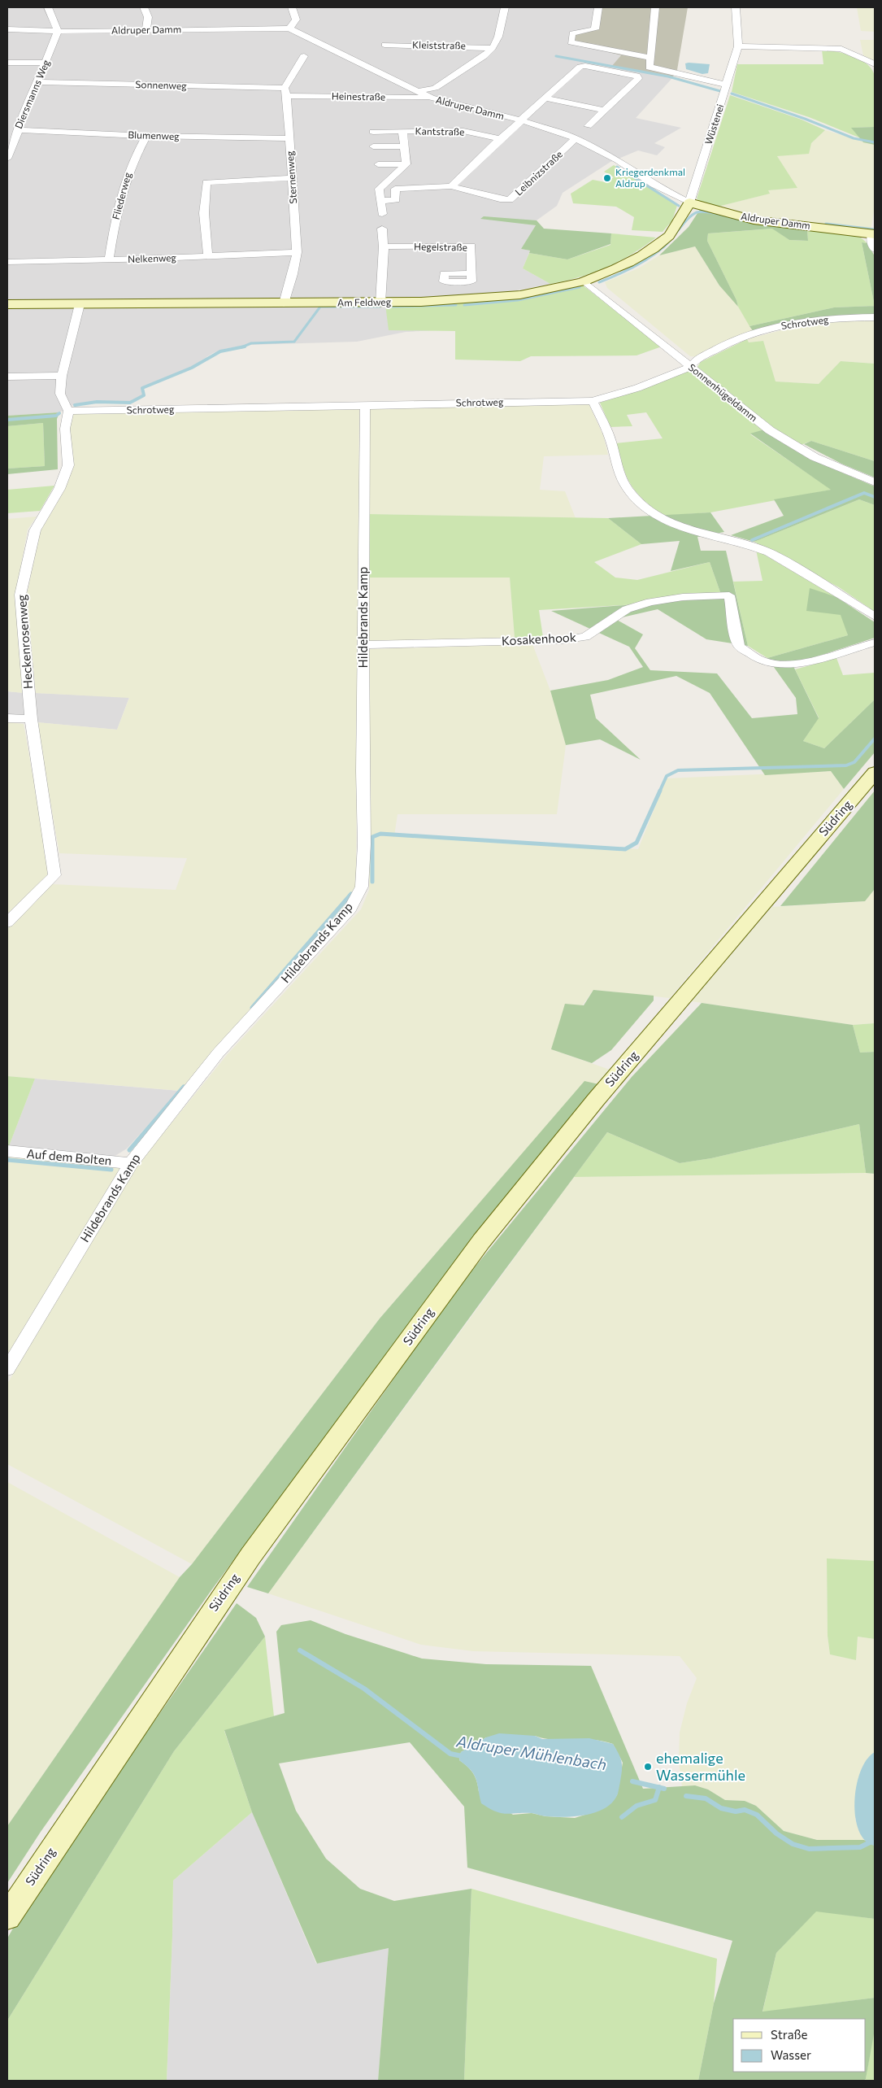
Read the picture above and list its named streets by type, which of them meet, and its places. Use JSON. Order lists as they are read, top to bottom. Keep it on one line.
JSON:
{"streets":{"main road":["Aldruper Damm","Am Feldweg","Südring"],"street":["Kleiststraße","Sonnenweg","Diersmanns Weg","Heinestraße","Wüstenei","Kantstraße","Blumenweg","Leibnizstraße","Sternenweg","Fliederweg","Hegelstraße","Nelkenweg","Schrotweg","Sonnenhügeldamm","Hildebrands Kamp","Kosakenhook","Heckenrosenweg","Auf dem Bolten"]},"crossings":[["Aldruper Damm","Diersmanns Weg"],["Aldruper Damm","Heinestraße"],["Aldruper Damm","Wüstenei"],["Aldruper Damm","Leibnizstraße"],["Aldruper Damm","Am Feldweg"],["Sonnenweg","Diersmanns Weg"],["Sonnenweg","Heinestraße"],["Sonnenweg","Sternenweg"],["Diersmanns Weg","Blumenweg"],["Heinestraße","Sternenweg"],["Wüstenei","Am Feldweg"],["Blumenweg","Sternenweg"],["Blumenweg","Fliederweg"],["Sternenweg","Nelkenweg"],["Sternenweg","Am Feldweg"],["Fliederweg","Nelkenweg"],["Am Feldweg","Sonnenhügeldamm"],["Schrotweg","Sonnenhügeldamm"],["Schrotweg","Hildebrands Kamp"],["Schrotweg","Heckenrosenweg"],["Hildebrands Kamp","Kosakenhook"],["Hildebrands Kamp","Auf dem Bolten"]],"water":["Aldruper Mühlenbach"],"places":["Kriegerdenkmal Aldrup","ehemalige Wassermühle"],"legend":["Straße","Wasser"]}
